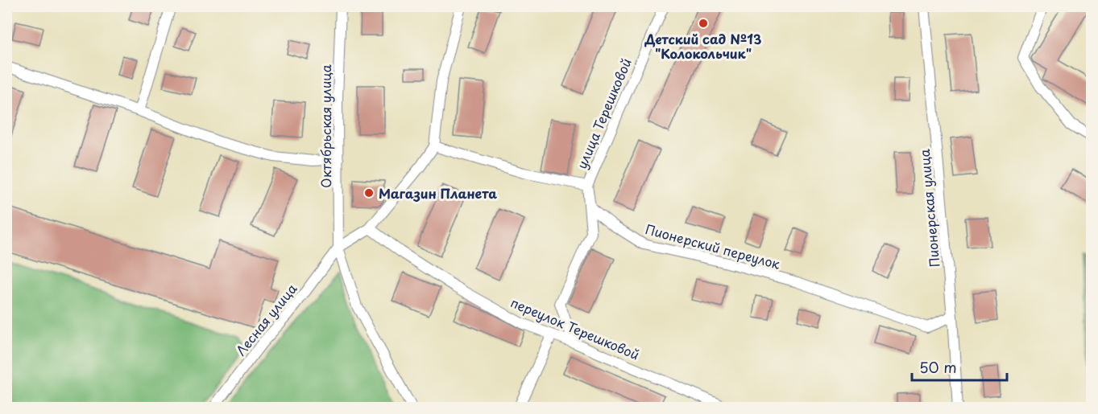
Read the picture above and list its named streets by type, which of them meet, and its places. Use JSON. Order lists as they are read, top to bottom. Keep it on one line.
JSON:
{"streets":{"street":["улица Терешковой","Октябрьская улица","Пионерская улица","Пионерский переулок","Лесная улица","переулок Терешковой"]},"crossings":[["улица Терешковой","Пионерский переулок"],["улица Терешковой","переулок Терешковой"],["Октябрьская улица","Лесная улица"],["Пионерская улица","Пионерский переулок"]],"places":["Детский сад №13 \"Колокольчик\"","Магазин Планета"],"scale_bar":"50 m"}
